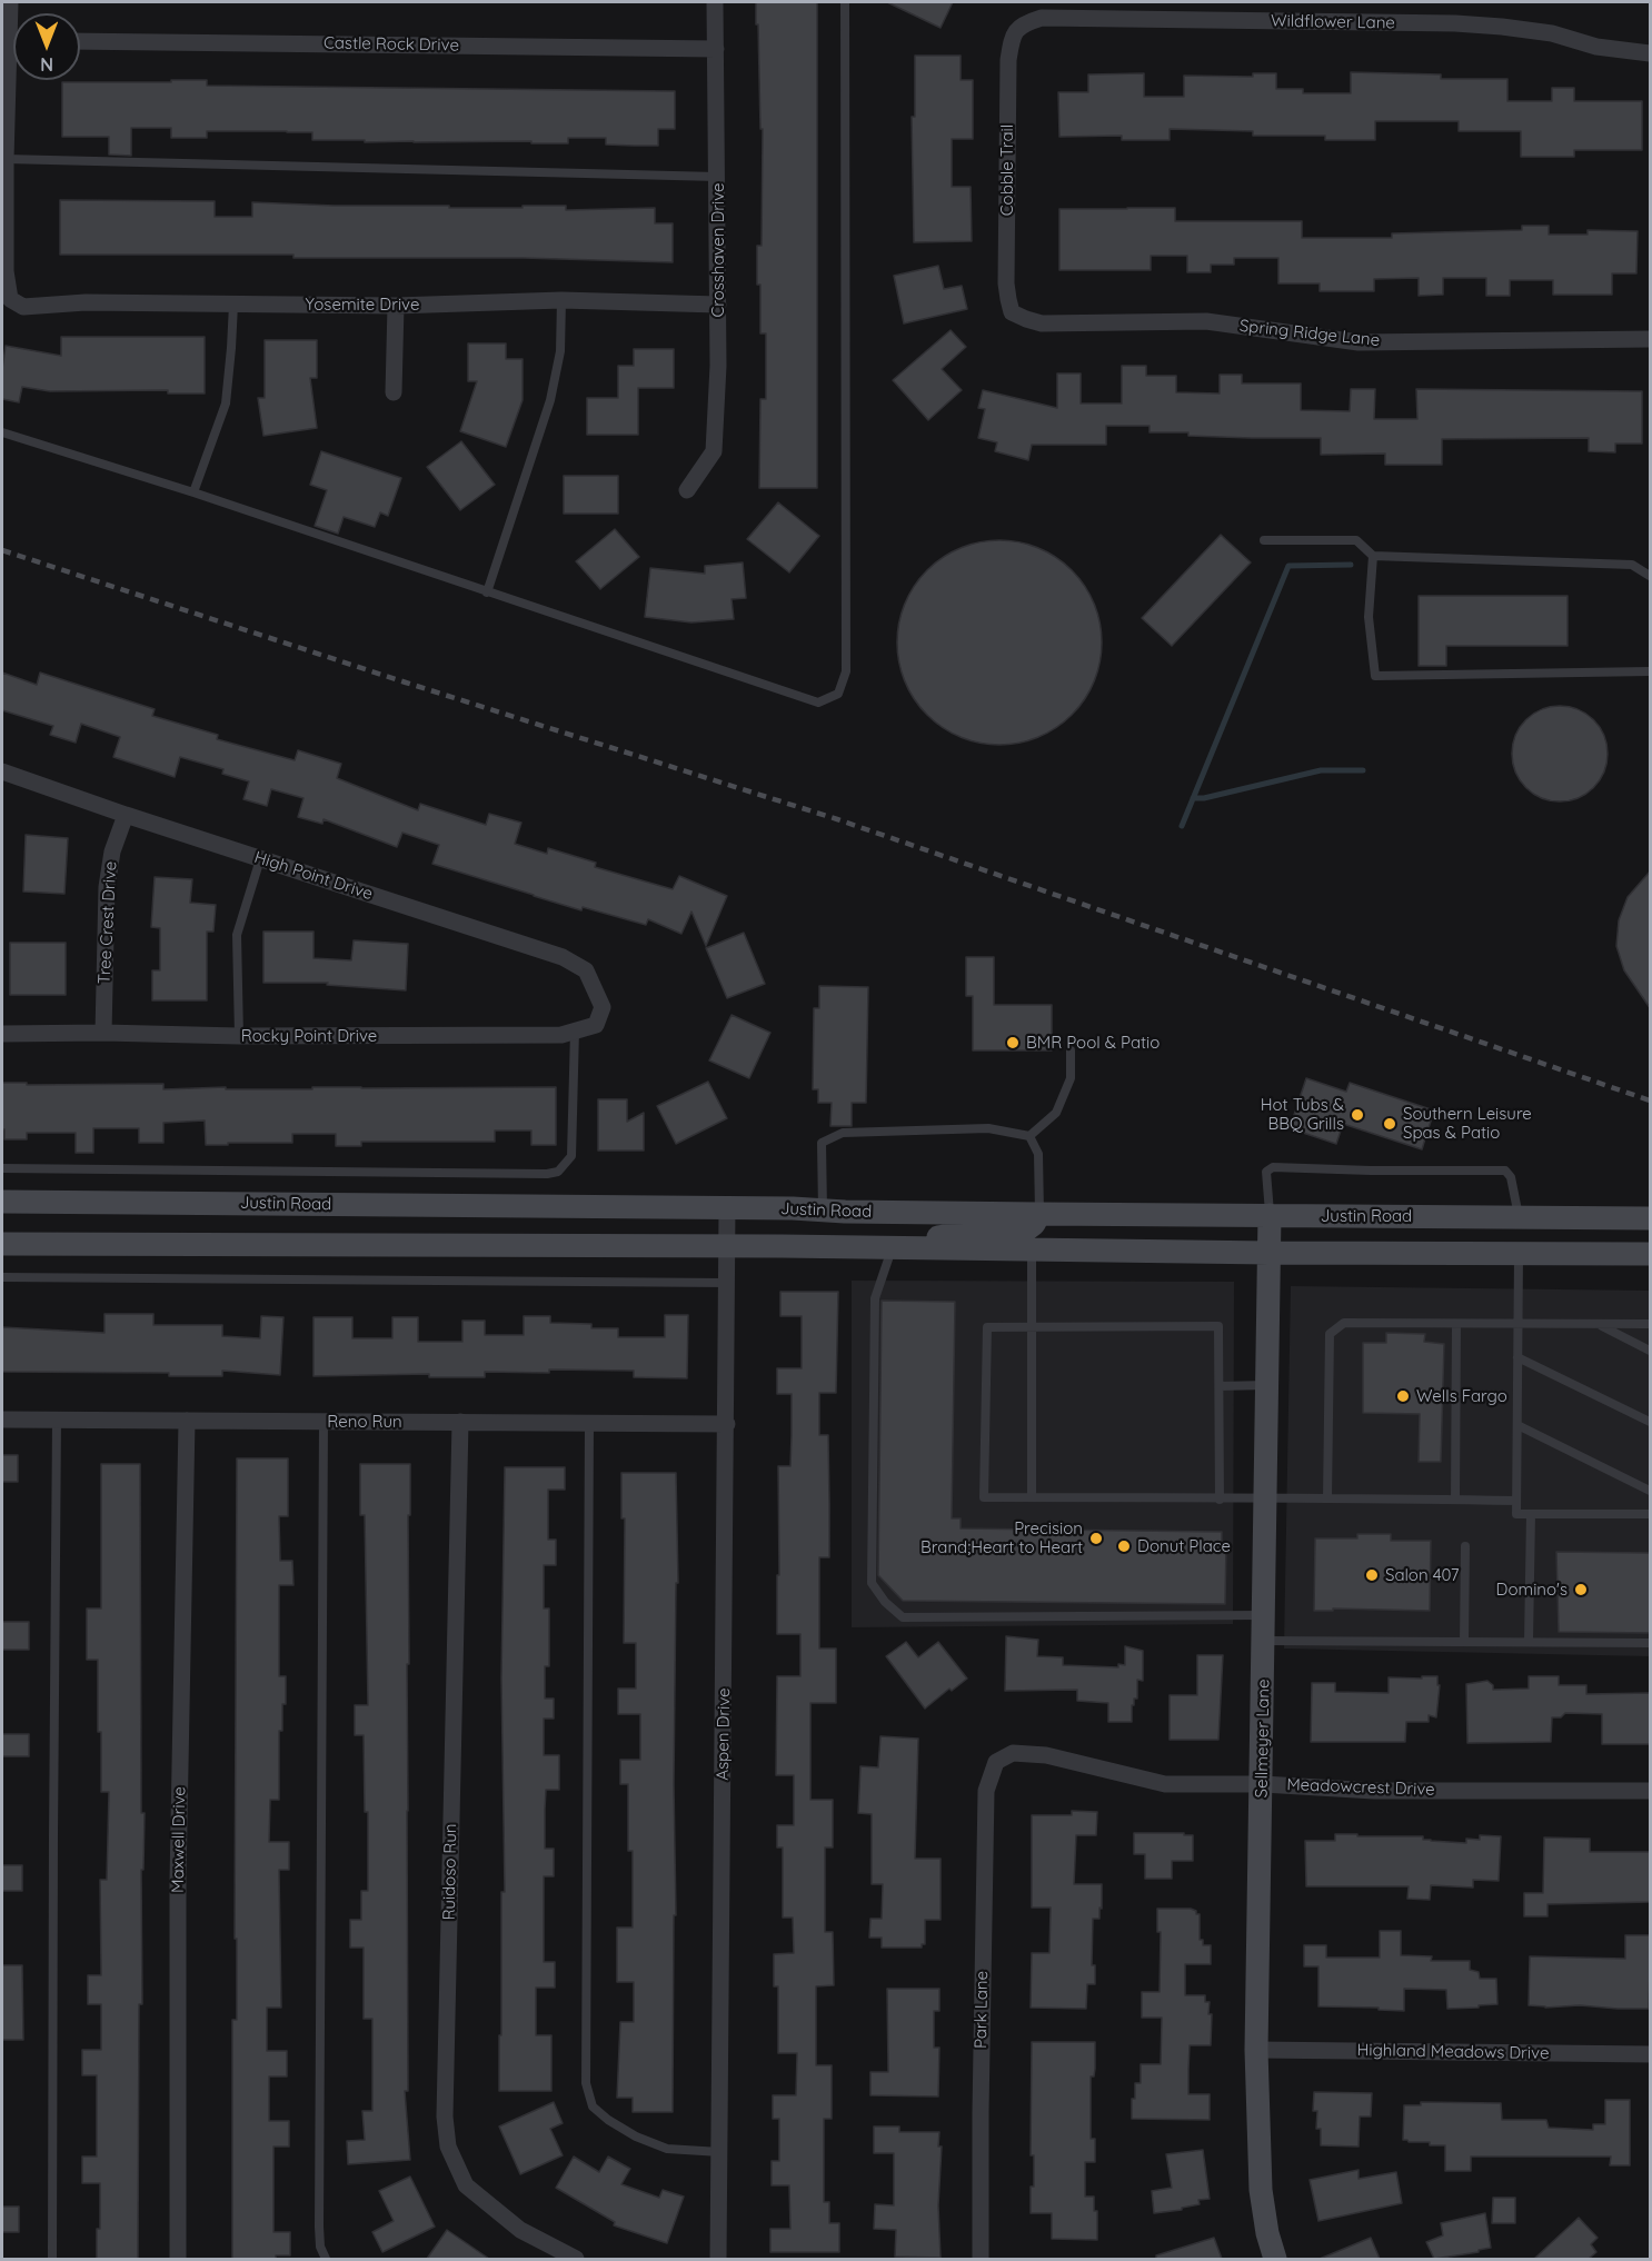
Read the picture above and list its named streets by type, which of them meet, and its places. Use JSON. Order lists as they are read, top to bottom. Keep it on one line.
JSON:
{"streets":{"main road":["Justin Road","Sellmeyer Lane"],"street":["Wildflower Lane","Castle Rock Drive","Cobble Trail","Crosshaven Drive","Yosemite Drive","Spring Ridge Lane","High Point Drive","Tree Crest Drive","Rocky Point Drive","Reno Run","Aspen Drive","Meadowcrest Drive","Maxwell Drive","Ruidoso Run","Park Lane","Highland Meadows Drive"]},"crossings":[["Wildflower Lane","Cobble Trail"],["Castle Rock Drive","Crosshaven Drive"],["Cobble Trail","Spring Ridge Lane"],["Crosshaven Drive","Yosemite Drive"],["High Point Drive","Tree Crest Drive"],["High Point Drive","Rocky Point Drive"],["Tree Crest Drive","Rocky Point Drive"],["Justin Road","Aspen Drive"],["Justin Road","Sellmeyer Lane"],["Reno Run","Aspen Drive"],["Reno Run","Maxwell Drive"],["Reno Run","Ruidoso Run"],["Sellmeyer Lane","Meadowcrest Drive"],["Sellmeyer Lane","Highland Meadows Drive"],["Meadowcrest Drive","Park Lane"]],"places":["BMR Pool & Patio","Hot Tubs & BBQ Grills","Southern Leisure Spas & Patio","Wells Fargo","Precision Brand;Heart to Heart","Donut Place","Salon 407","Domino's"],"north":"bottom"}
